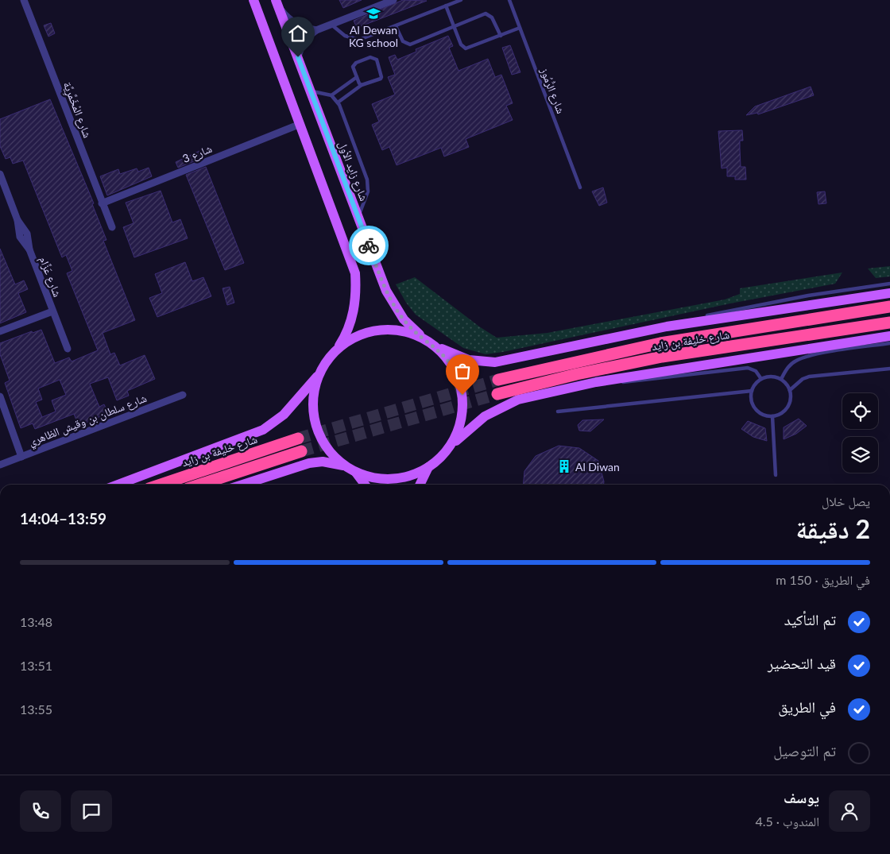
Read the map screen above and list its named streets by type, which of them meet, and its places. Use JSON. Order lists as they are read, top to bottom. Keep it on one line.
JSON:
{"streets":{"highway":["شارع خليفة بن زايد"],"main road":["شارع زايد الأول"],"street":["شارع المْخَمَّرِيَّة","شارع 3","شارع عَزَّام","شارع سلطان بن وقيش الظاهري"],"lane":["شارع الرُّمُوز"]},"crossings":[["شارع المْخَمَّرِيَّة","شارع 3"]],"places":{"school or university":["Al Dewan KG school"],"building":["Al Diwan"]},"page":{"heading":["2 دقيقة","يصل خلال","13:59–14:04"],"panel":["يوسف","المندوب · 4.5"],"bar":"في الطريق · 150 m","list":[["تم التأكيد","13:48"],["قيد التحضير","13:51"],["في الطريق","13:55"],"تم التوصيل"]}}
